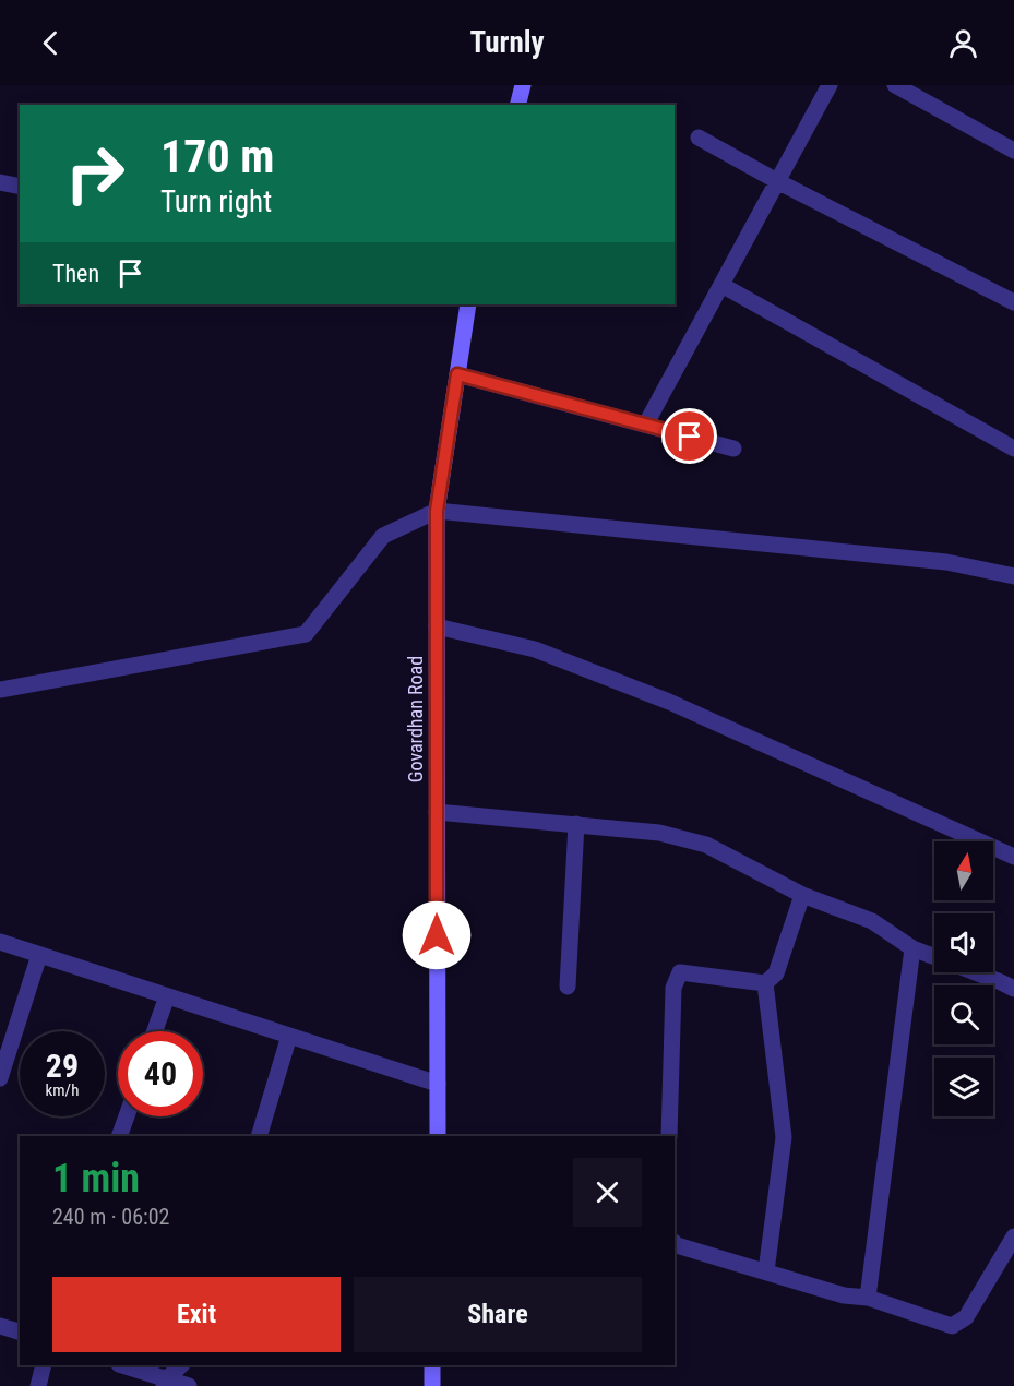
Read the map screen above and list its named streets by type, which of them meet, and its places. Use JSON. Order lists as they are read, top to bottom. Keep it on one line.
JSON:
{"streets":{"street":["Govardhan Road"]},"north":"top","page":{"header":"Turnly","turn":["170 m","Turn right"],"then":"Then","speed":"29 km/h","limit":"40","heading":["1 min","240 m · 06:02"],"buttons":["Exit","Share"]}}
